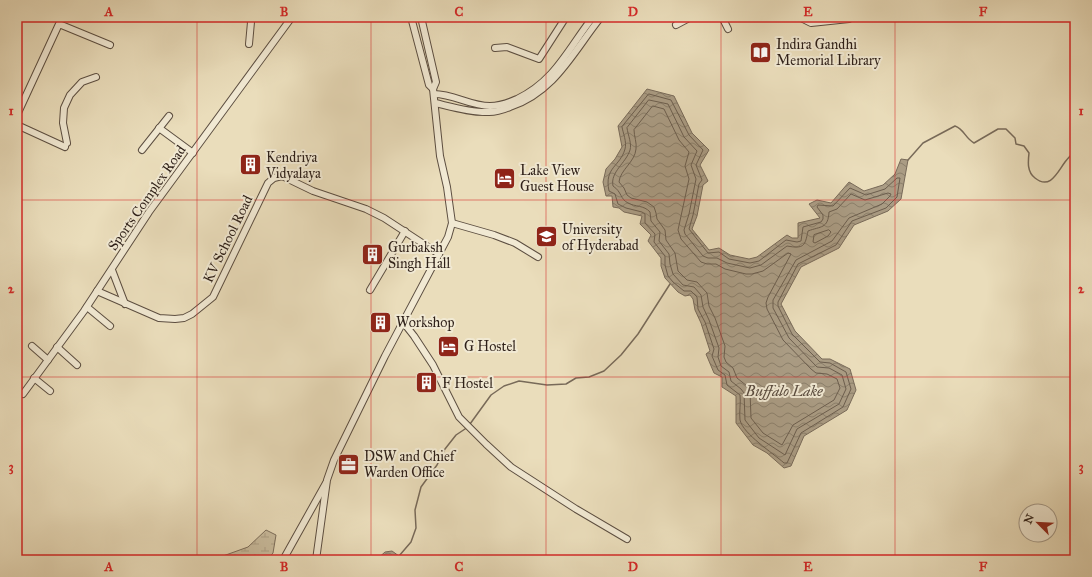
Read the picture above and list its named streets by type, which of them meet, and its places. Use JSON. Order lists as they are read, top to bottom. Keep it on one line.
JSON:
{"streets":{"street":["Sports Complex Road","KV School Road"]},"crossings":[["Sports Complex Road","KV School Road"]],"water":["Buffalo Lake"],"places":{"library":["Indira Gandhi Memorial Library"],"building":["Kendriya Vidyalaya","Gurbaksh Singh Hall","Workshop","F Hostel"],"hotel":["Lake View Guest House","G Hostel"],"school or university":["University of Hyderabad"],"office":["DSW and Chief Warden Office"]},"north":"top left","grid":{"columns":["A","B","C","D","E","F"],"rows":["1","2","3"]}}
